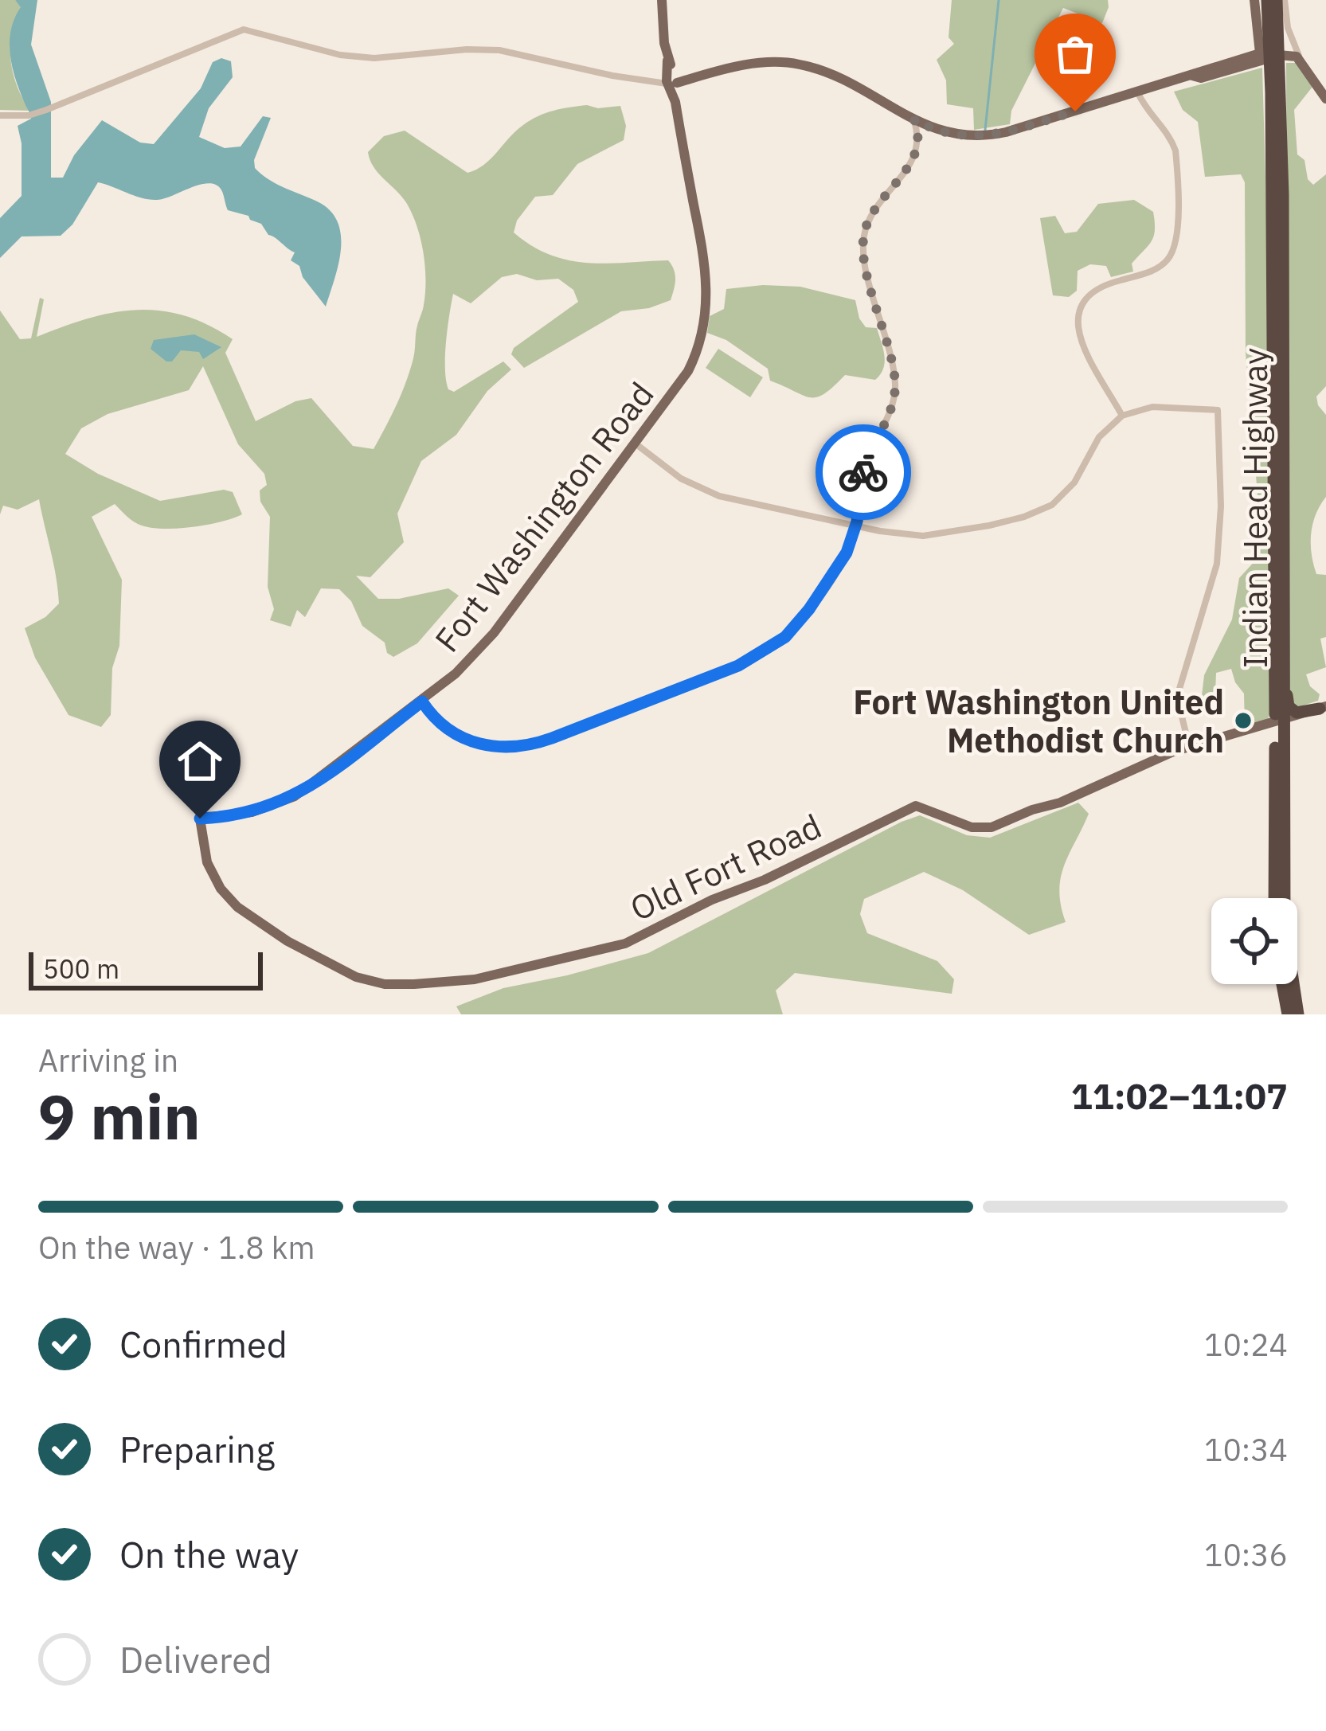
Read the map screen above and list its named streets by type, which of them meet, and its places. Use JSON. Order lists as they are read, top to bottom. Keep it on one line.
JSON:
{"streets":{"highway":["Indian Head Highway"],"main road":["Fort Washington Road","Old Fort Road"]},"crossings":[["Indian Head Highway","Old Fort Road"],["Fort Washington Road","Old Fort Road"]],"places":["Fort Washington United Methodist Church"],"scale_bar":"500 m","page":{"scale":"500 m","heading":["9 min","Arriving in","11:02–11:07"],"bar":"On the way · 1.8 km","list":[["Confirmed","10:24"],["Preparing","10:34"],["On the way","10:36"],"Delivered"]}}
